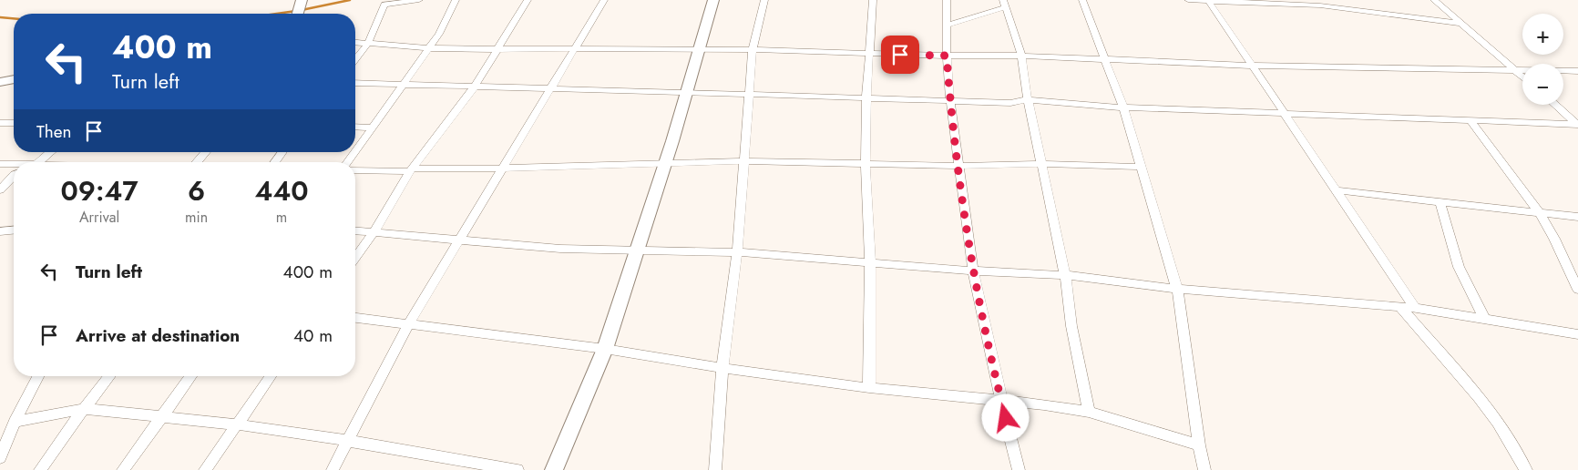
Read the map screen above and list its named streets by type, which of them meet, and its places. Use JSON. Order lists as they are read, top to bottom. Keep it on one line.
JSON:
{"page":{"map_buttons":["+","−"],"turn":["400 m","Turn left"],"then":"Then","eta":["09:47","Arrival","6","min","440","m"],"list":[{"name":"Turn left","value":"400 m"},{"name":"Arrive at destination","value":"40 m"}]}}
